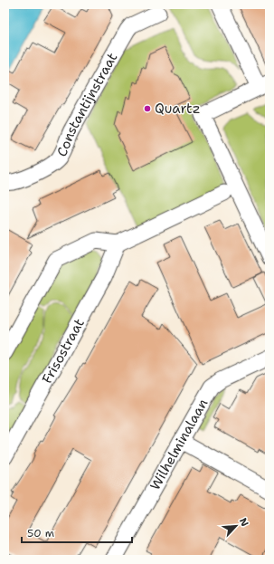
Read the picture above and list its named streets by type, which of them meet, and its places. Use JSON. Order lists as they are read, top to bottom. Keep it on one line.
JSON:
{"streets":{"street":["Constantijnstraat","Frisostraat","Wilhelminalaan"]},"places":["Quartz"],"scale_bar":"50 m","north":"top right"}
